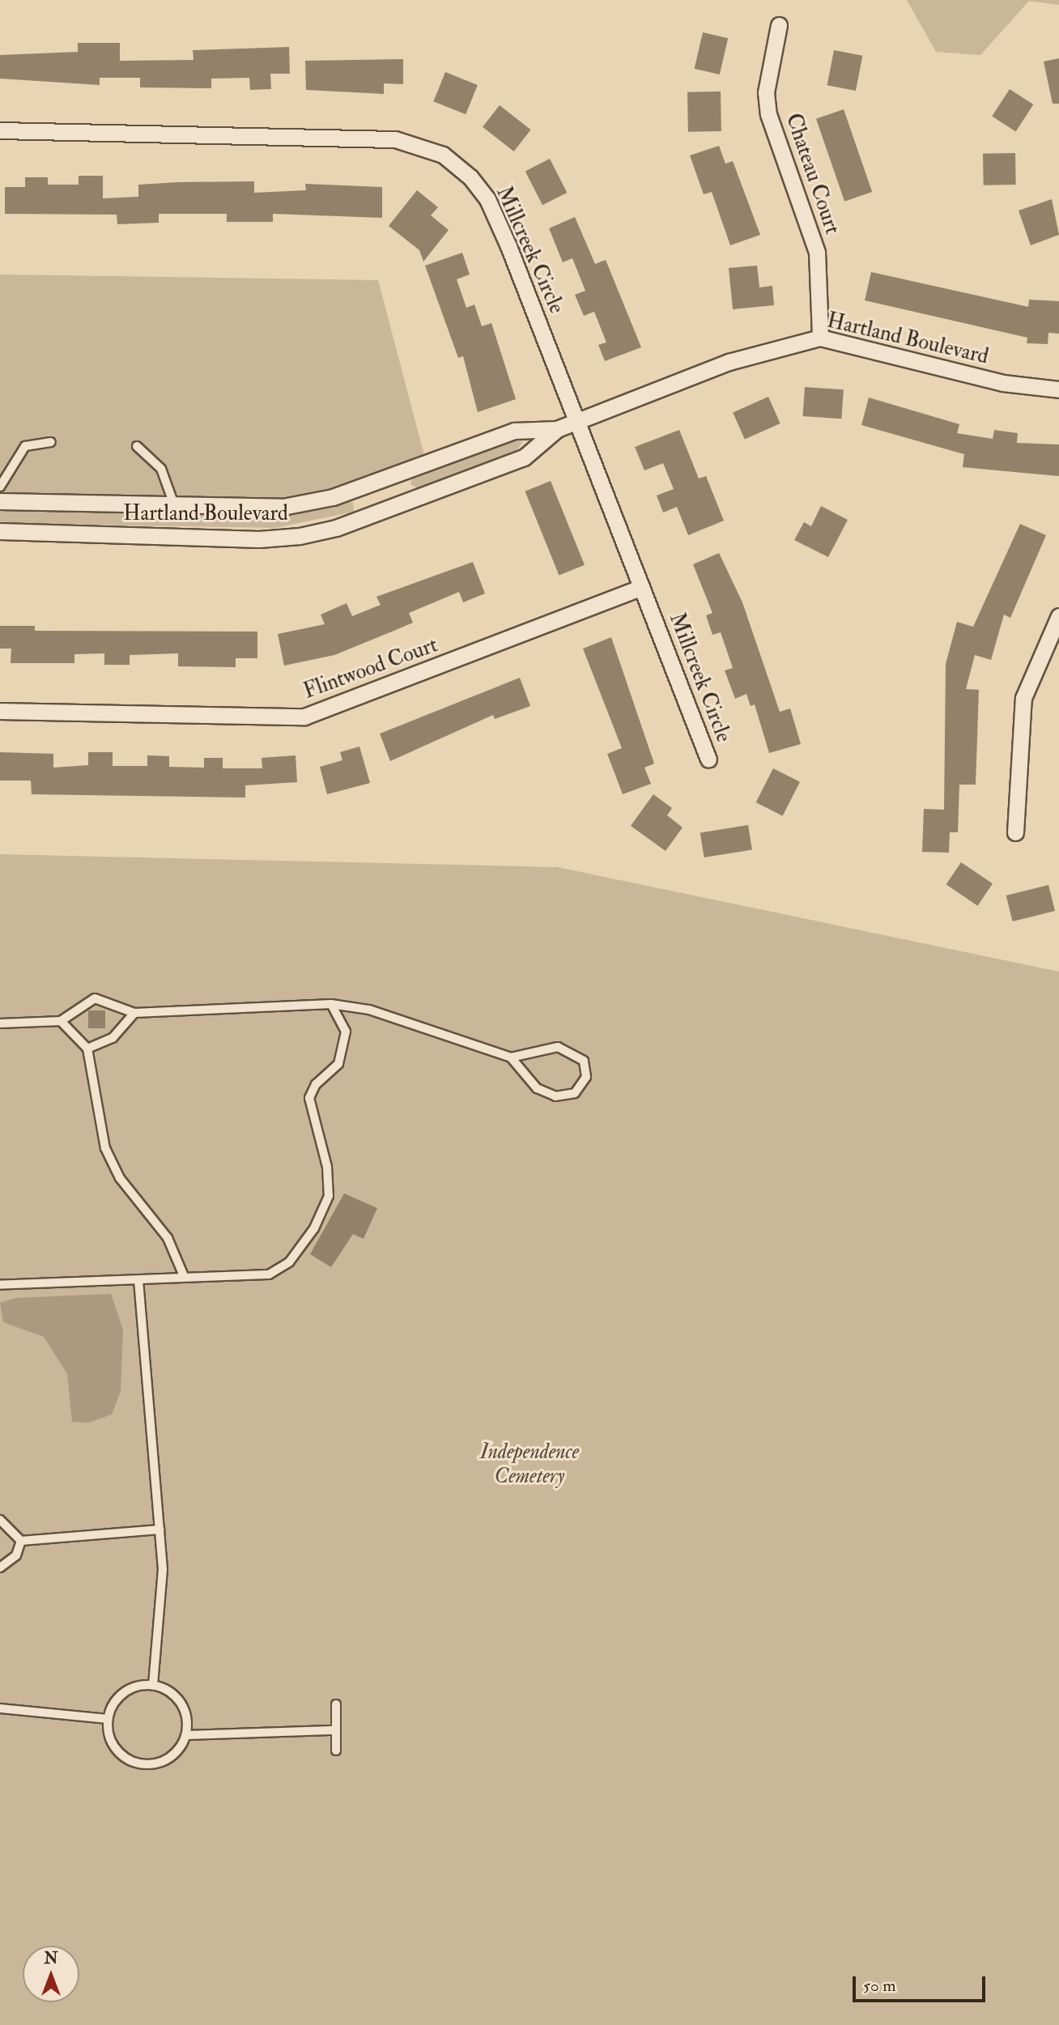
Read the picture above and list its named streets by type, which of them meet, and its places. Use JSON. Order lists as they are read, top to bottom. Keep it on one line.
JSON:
{"streets":{"street":["Chateau Court","Millcreek Circle","Hartland Boulevard","Flintwood Court"]},"crossings":[["Chateau Court","Hartland Boulevard"],["Millcreek Circle","Hartland Boulevard"],["Millcreek Circle","Flintwood Court"]],"parks":["Independence Cemetery"],"scale_bar":"50 m","north":"top"}
